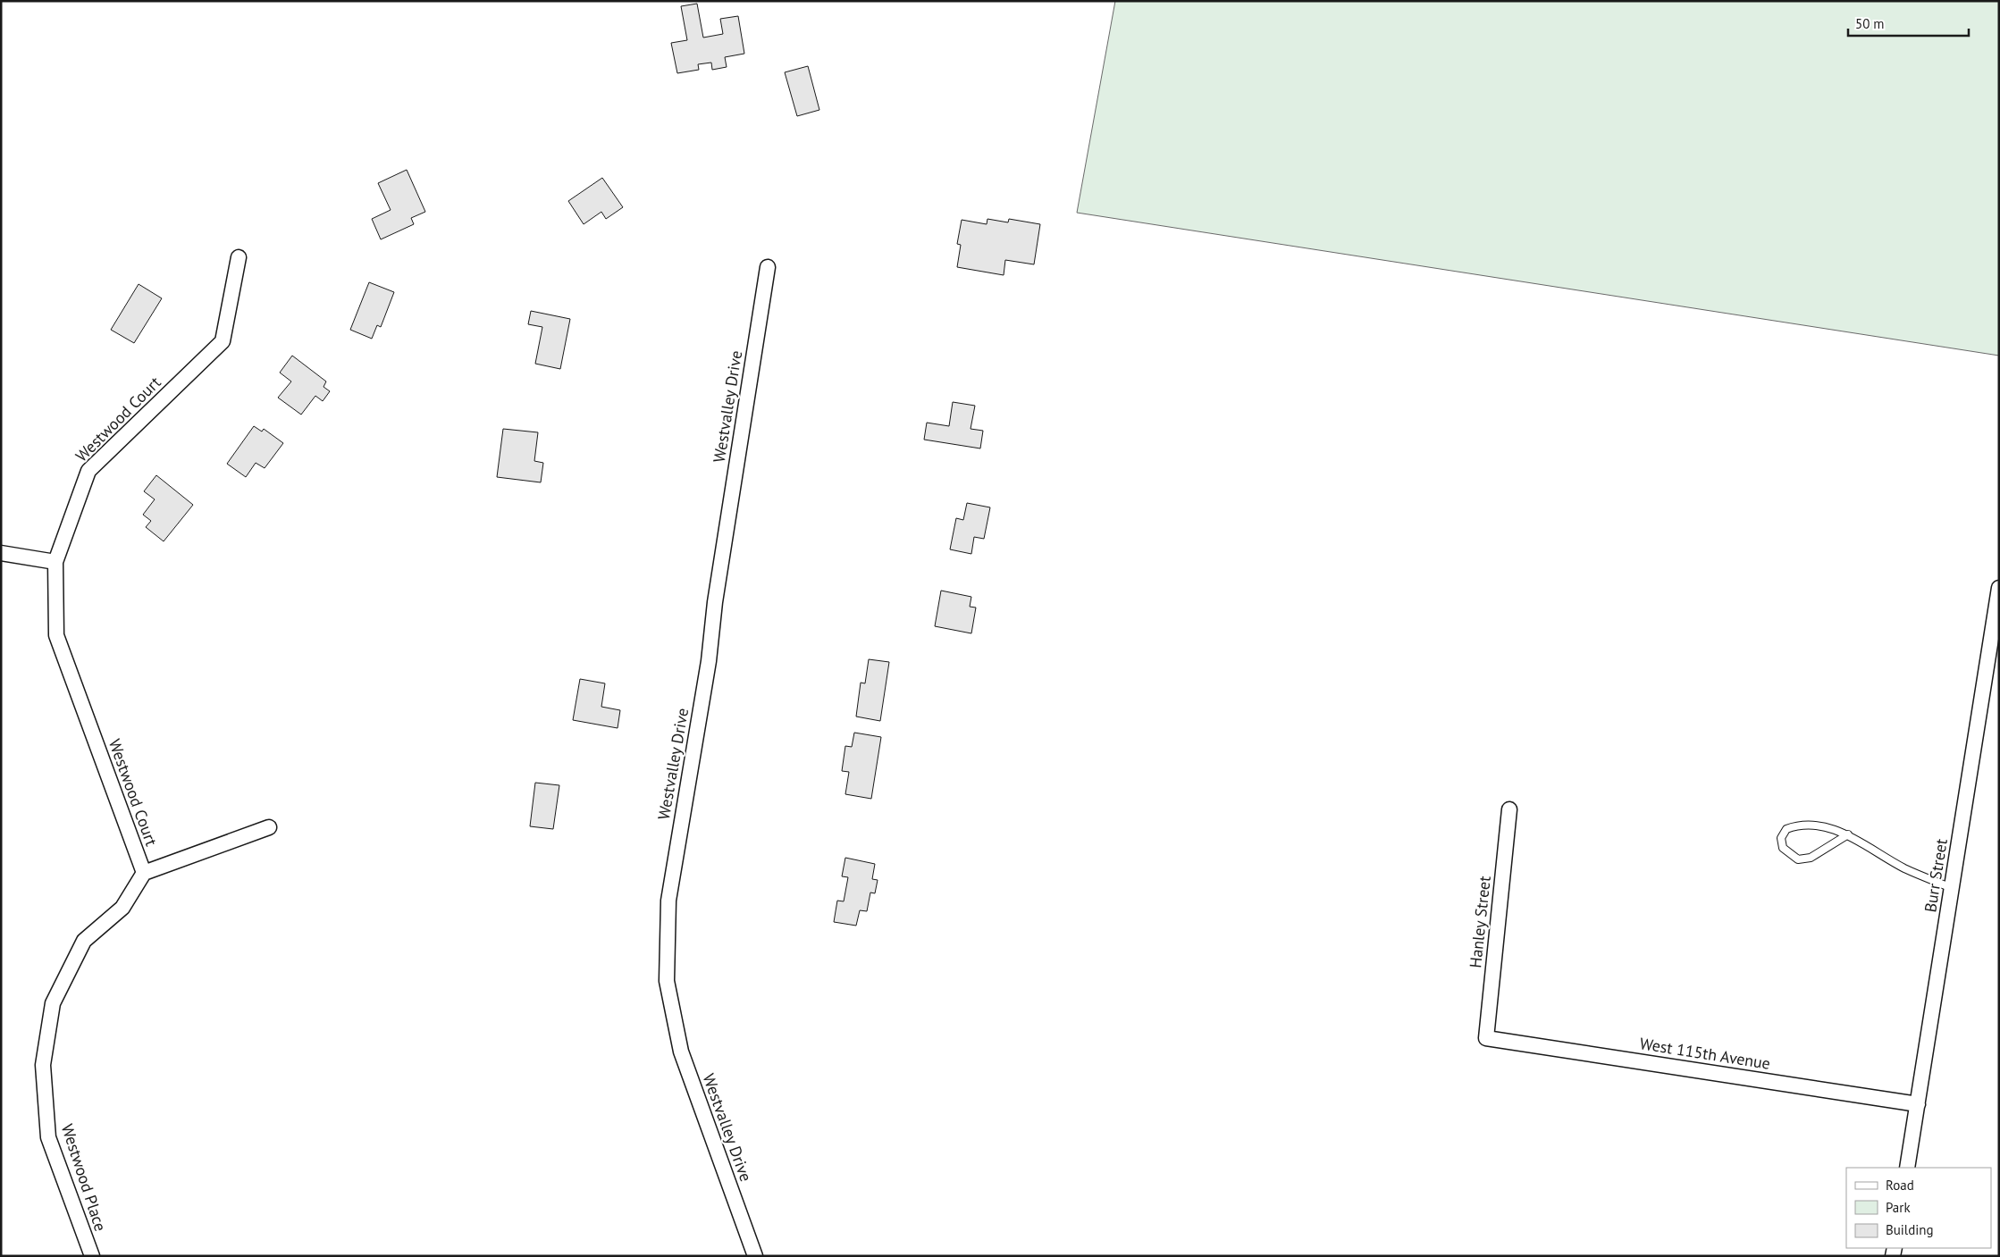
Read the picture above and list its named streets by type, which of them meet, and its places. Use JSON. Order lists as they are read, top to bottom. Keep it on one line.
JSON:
{"streets":{"street":["Westvalley Drive","Westwood Court","Burr Street","Hanley Street","West 115th Avenue","Westwood Place"]},"crossings":[["Westwood Court","Westwood Place"],["Burr Street","West 115th Avenue"],["Hanley Street","West 115th Avenue"]],"legend":["Road","Park","Building"],"scale_bar":"50 m"}
